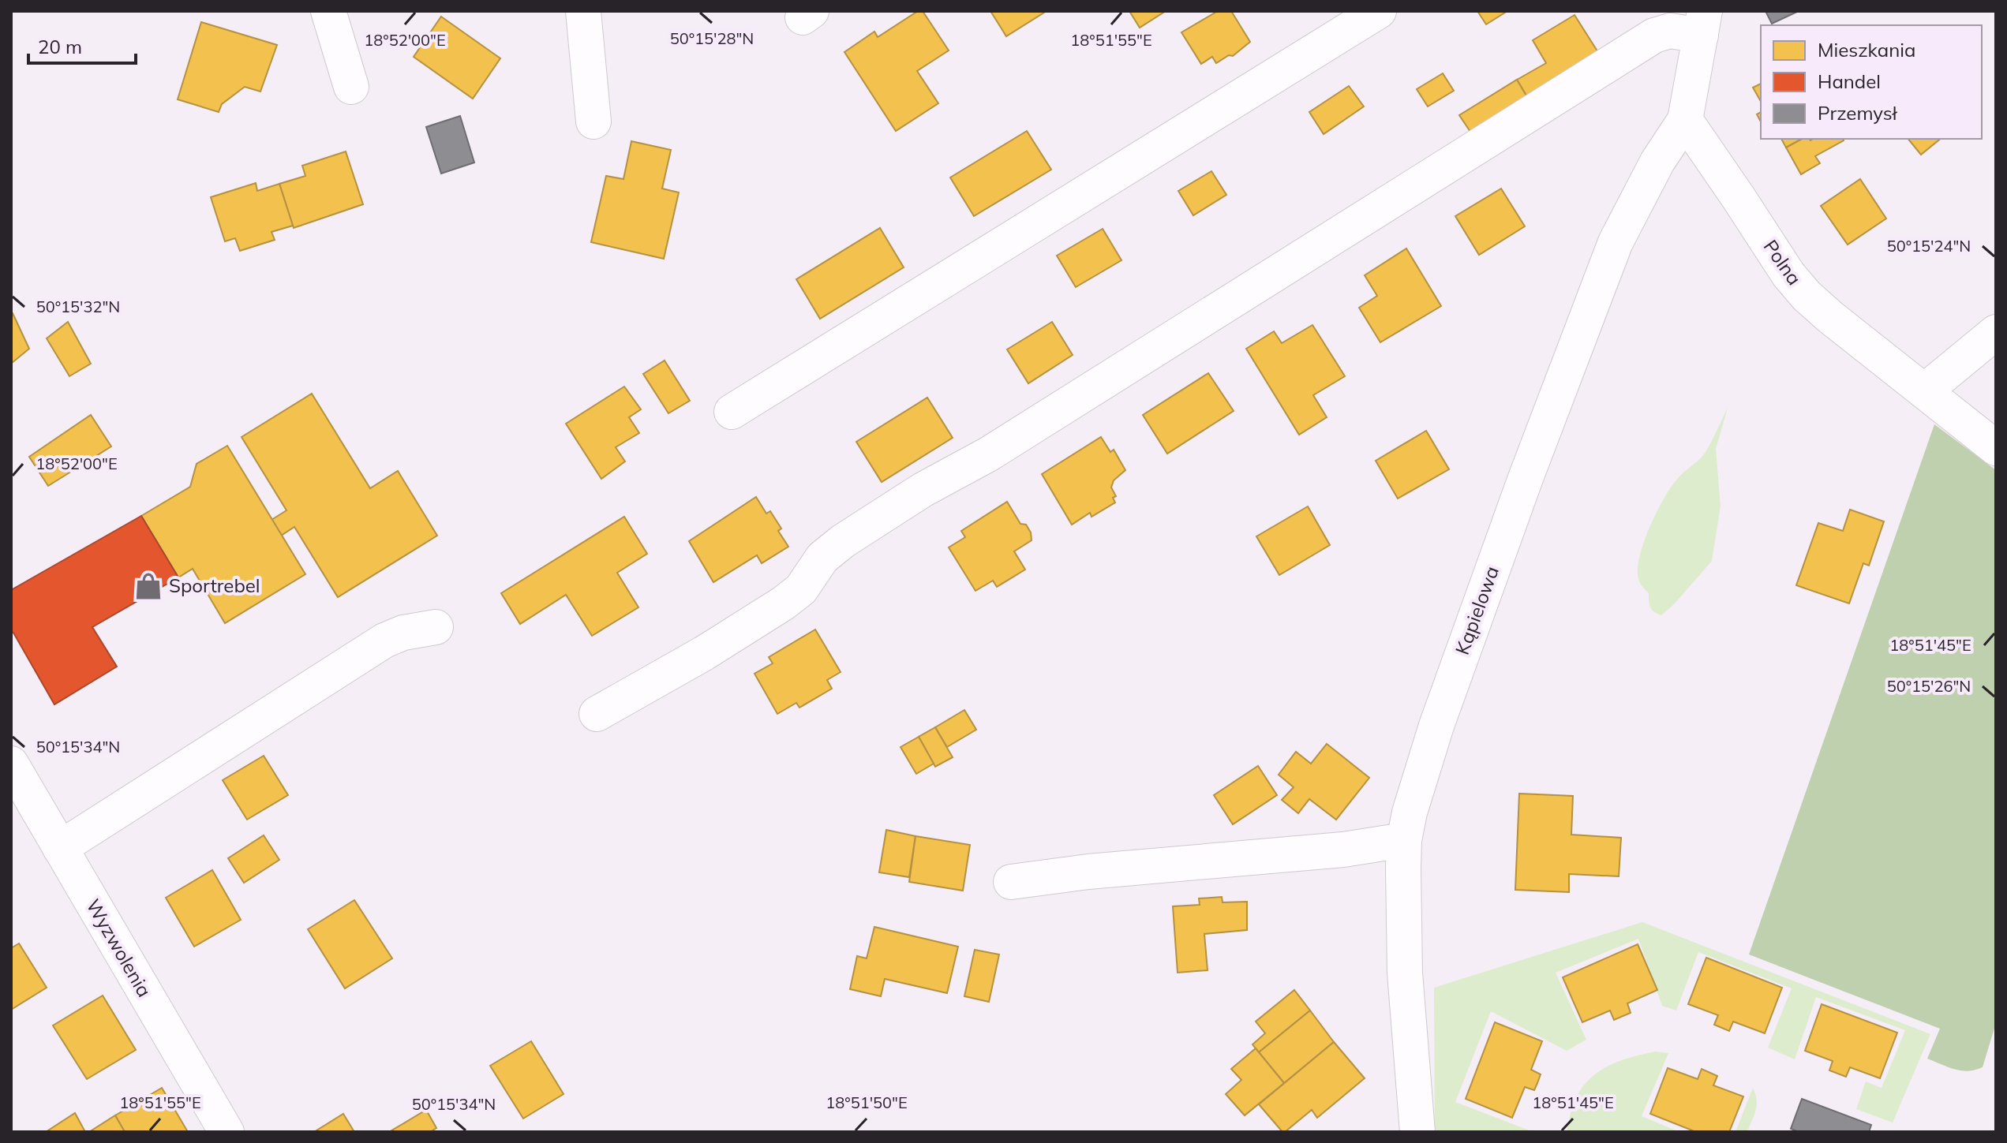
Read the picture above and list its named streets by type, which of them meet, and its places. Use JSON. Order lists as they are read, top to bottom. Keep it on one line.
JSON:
{"streets":{"street":["Polna","Kąpielowa","Wyzwolenia"]},"crossings":[["Polna","Kąpielowa"]],"places":{"shop":["Sportrebel"]},"legend":["Mieszkania","Handel","Przemysł"],"scale_bar":"20 m","coordinates":["50°15'28\"N","18°52'00\"E","18°51'55\"E","50°15'24\"N","50°15'32\"N","18°51'45\"E","50°15'26\"N","50°15'34\"N","18°51'50\"E"]}
